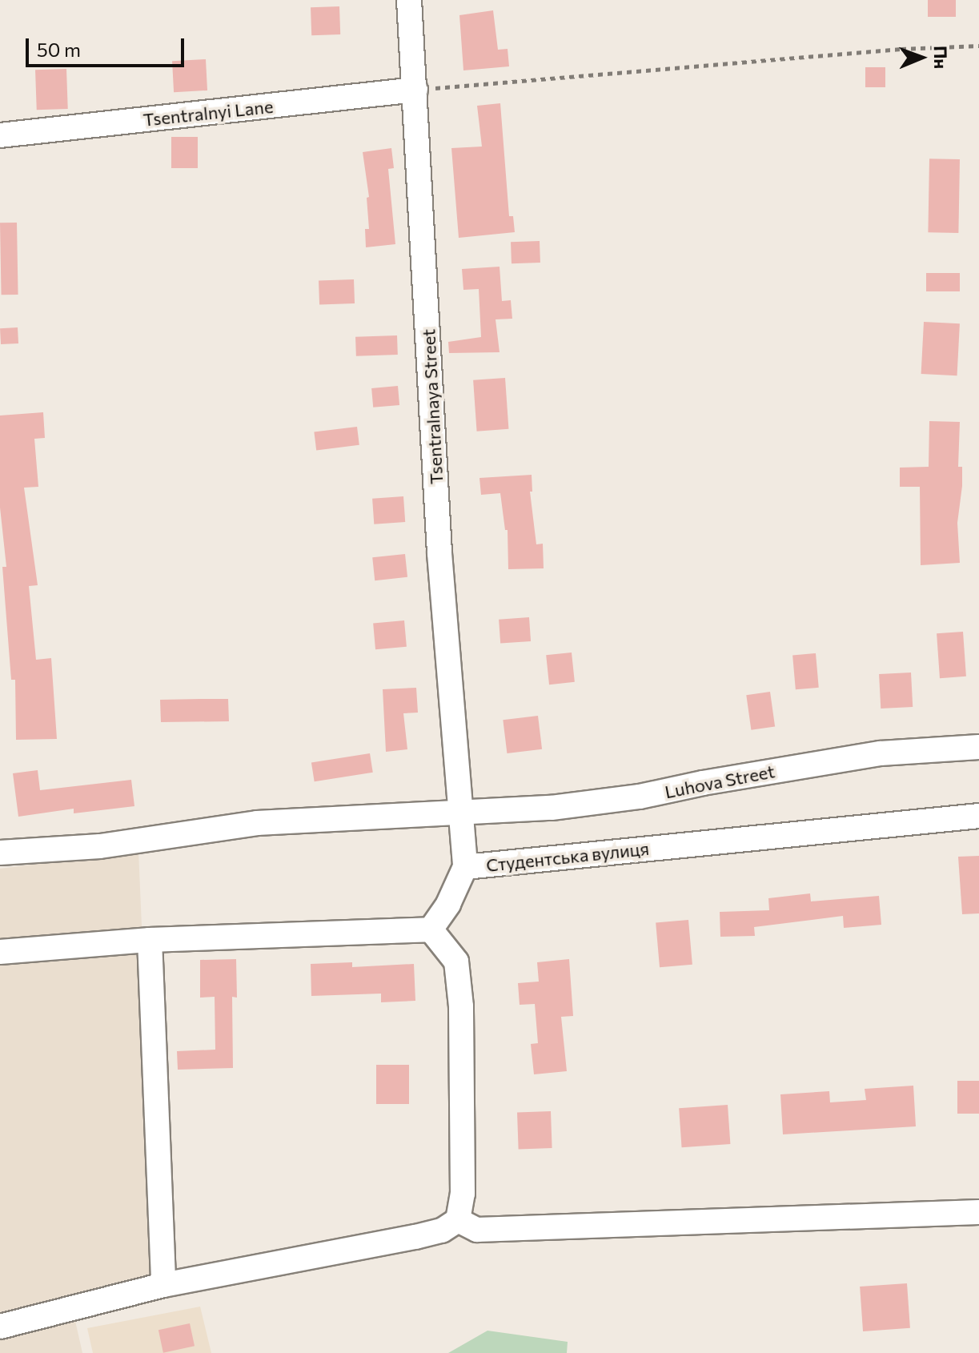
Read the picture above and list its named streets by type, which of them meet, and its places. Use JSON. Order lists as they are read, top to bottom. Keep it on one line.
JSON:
{"streets":{"street":["Tsentralnyi Lane","Tsentralnaya Street","Luhova Street","Студентська вулиця"]},"crossings":[["Tsentralnyi Lane","Tsentralnaya Street"],["Tsentralnaya Street","Luhova Street"],["Tsentralnaya Street","Студентська вулиця"]],"scale_bar":"50 m","north":"right"}
